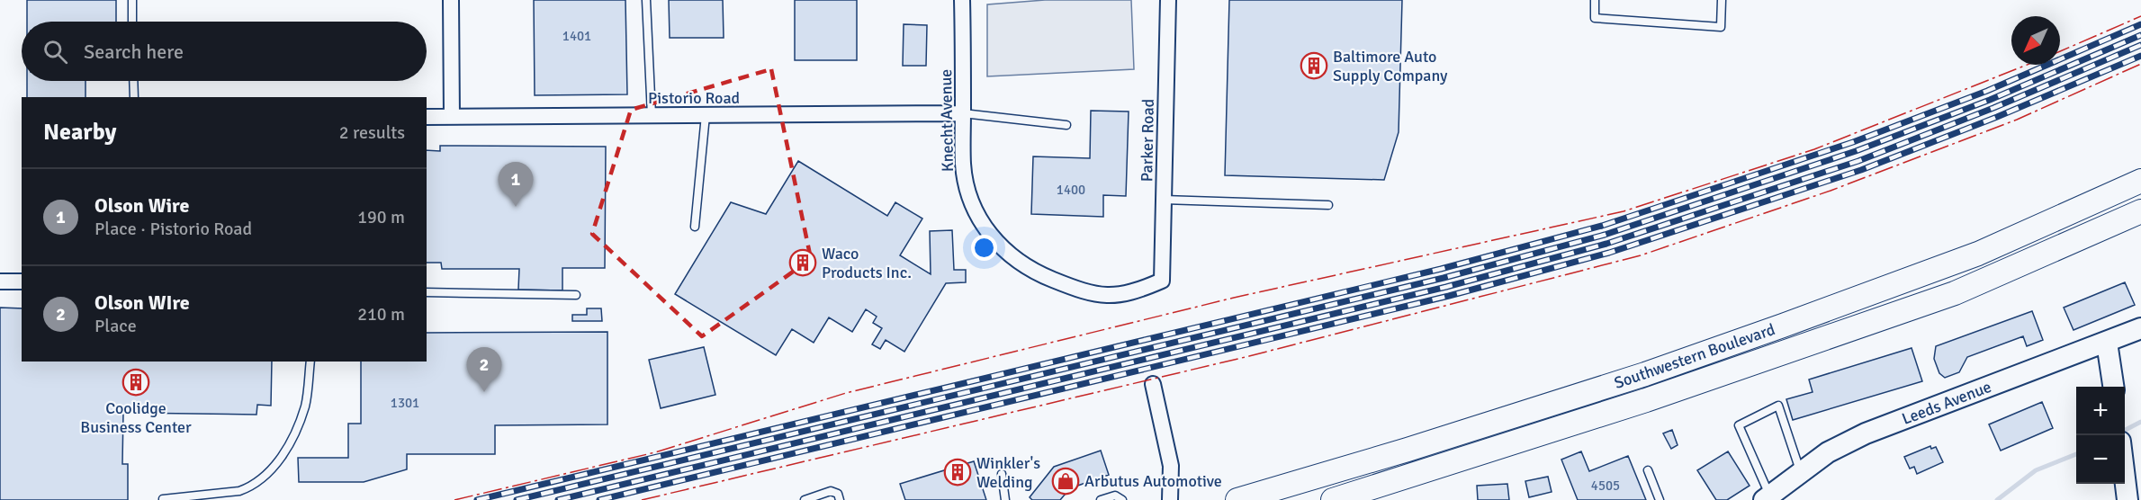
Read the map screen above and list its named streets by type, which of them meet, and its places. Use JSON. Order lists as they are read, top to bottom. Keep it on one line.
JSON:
{"streets":{"main road":["Southwestern Boulevard"],"street":["Pistorio Road","Knecht Avenue","Parker Road","Leeds Avenue"]},"crossings":[["Pistorio Road","Knecht Avenue"],["Knecht Avenue","Parker Road"]],"places":{"building":["Baltimore Auto Supply Company","Waco Products Inc.","Coolidge Business Center","Winkler's Welding"],"shop":["Arbutus Automotive"]},"house_numbers":["1401","1400","1301","4505"],"north":"bottom left","page":{"search":"Search here","heading":["Nearby","2 results"],"pins":["1","2"],"list":[{"mark":"1","name":"Olson Wire","note":"Place · Pistorio Road","value":"190 m"},{"mark":"2","name":"Olson WIre","note":"Place","value":"210 m"}],"map_buttons":["+","−"]}}
